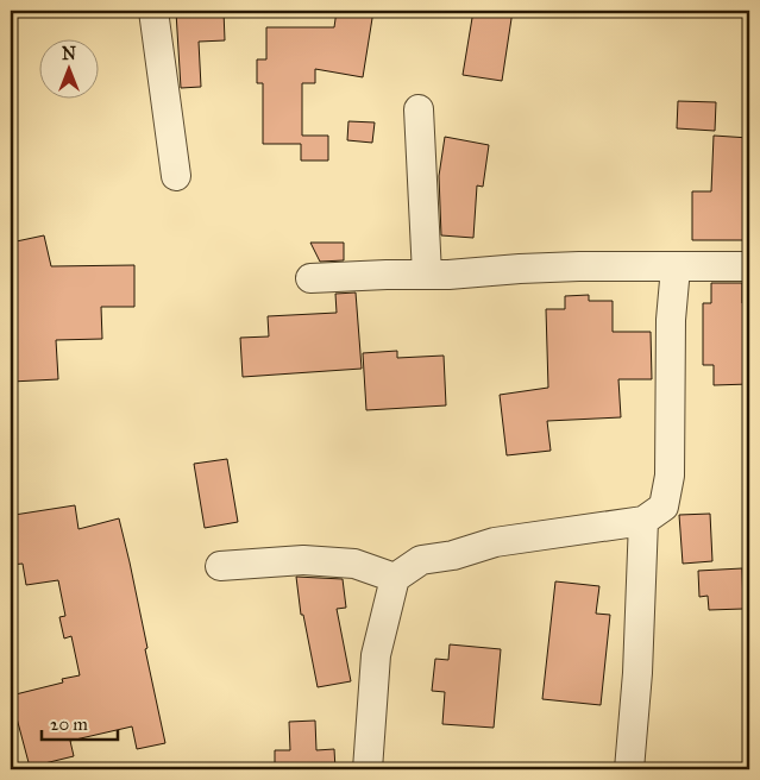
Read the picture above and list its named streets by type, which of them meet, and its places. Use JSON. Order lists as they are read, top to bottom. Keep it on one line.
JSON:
{"scale_bar":"20 m","north":"top"}
